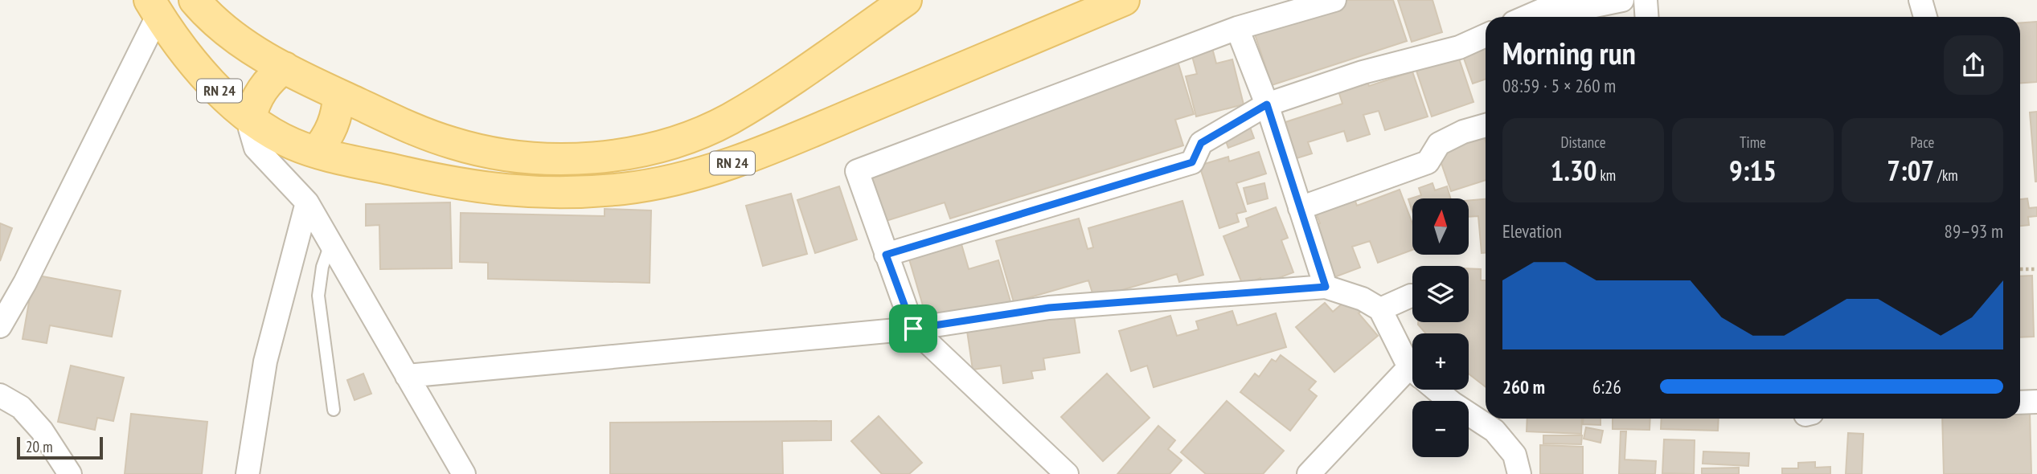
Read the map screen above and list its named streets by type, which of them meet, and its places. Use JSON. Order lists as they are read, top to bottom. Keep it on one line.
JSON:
{"streets":{"main road":["RN 24"]},"scale_bar":"20 m","north":"top","page":{"heading":["Morning run","08:59 · 5 × 260 m"],"stats":[["Distance","1.30 km"],["Time","9:15"],["Pace","7:07 /km"]],"map_buttons":["+","−"],"chart":["Elevation","89–93 m"],"list":[{"name":"260 m","note":"6:26"}],"scale":"20 m"}}
